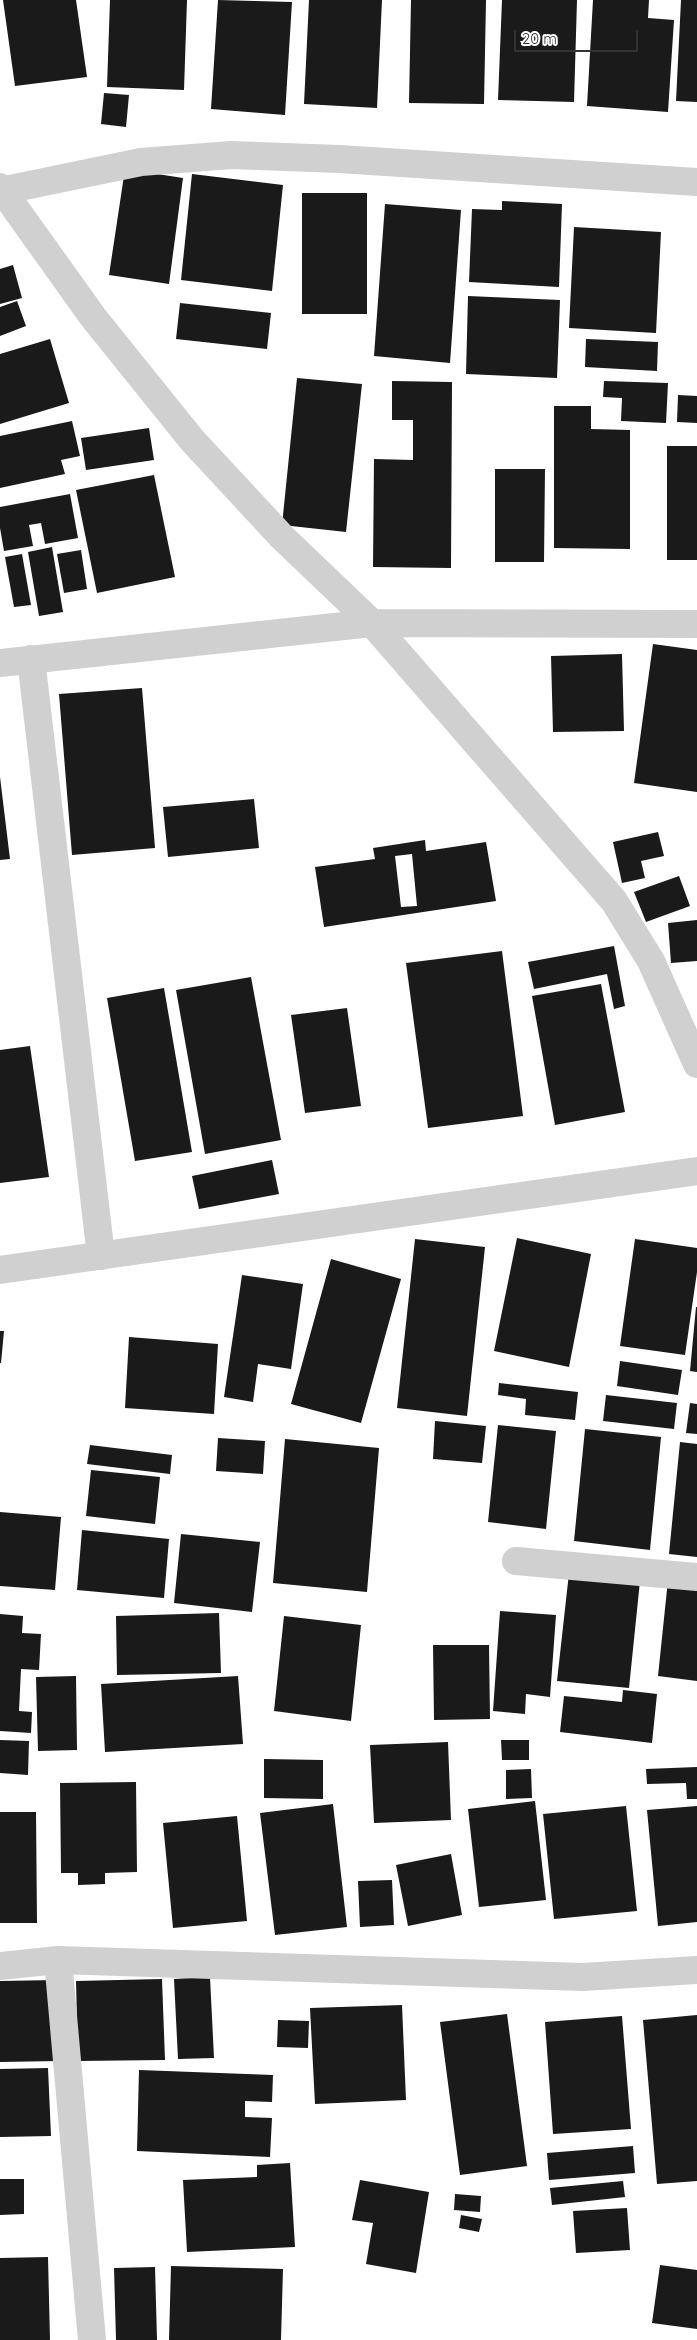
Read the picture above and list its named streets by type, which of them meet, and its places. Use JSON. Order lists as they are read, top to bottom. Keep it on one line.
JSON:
{"scale_bar":"20 m"}
